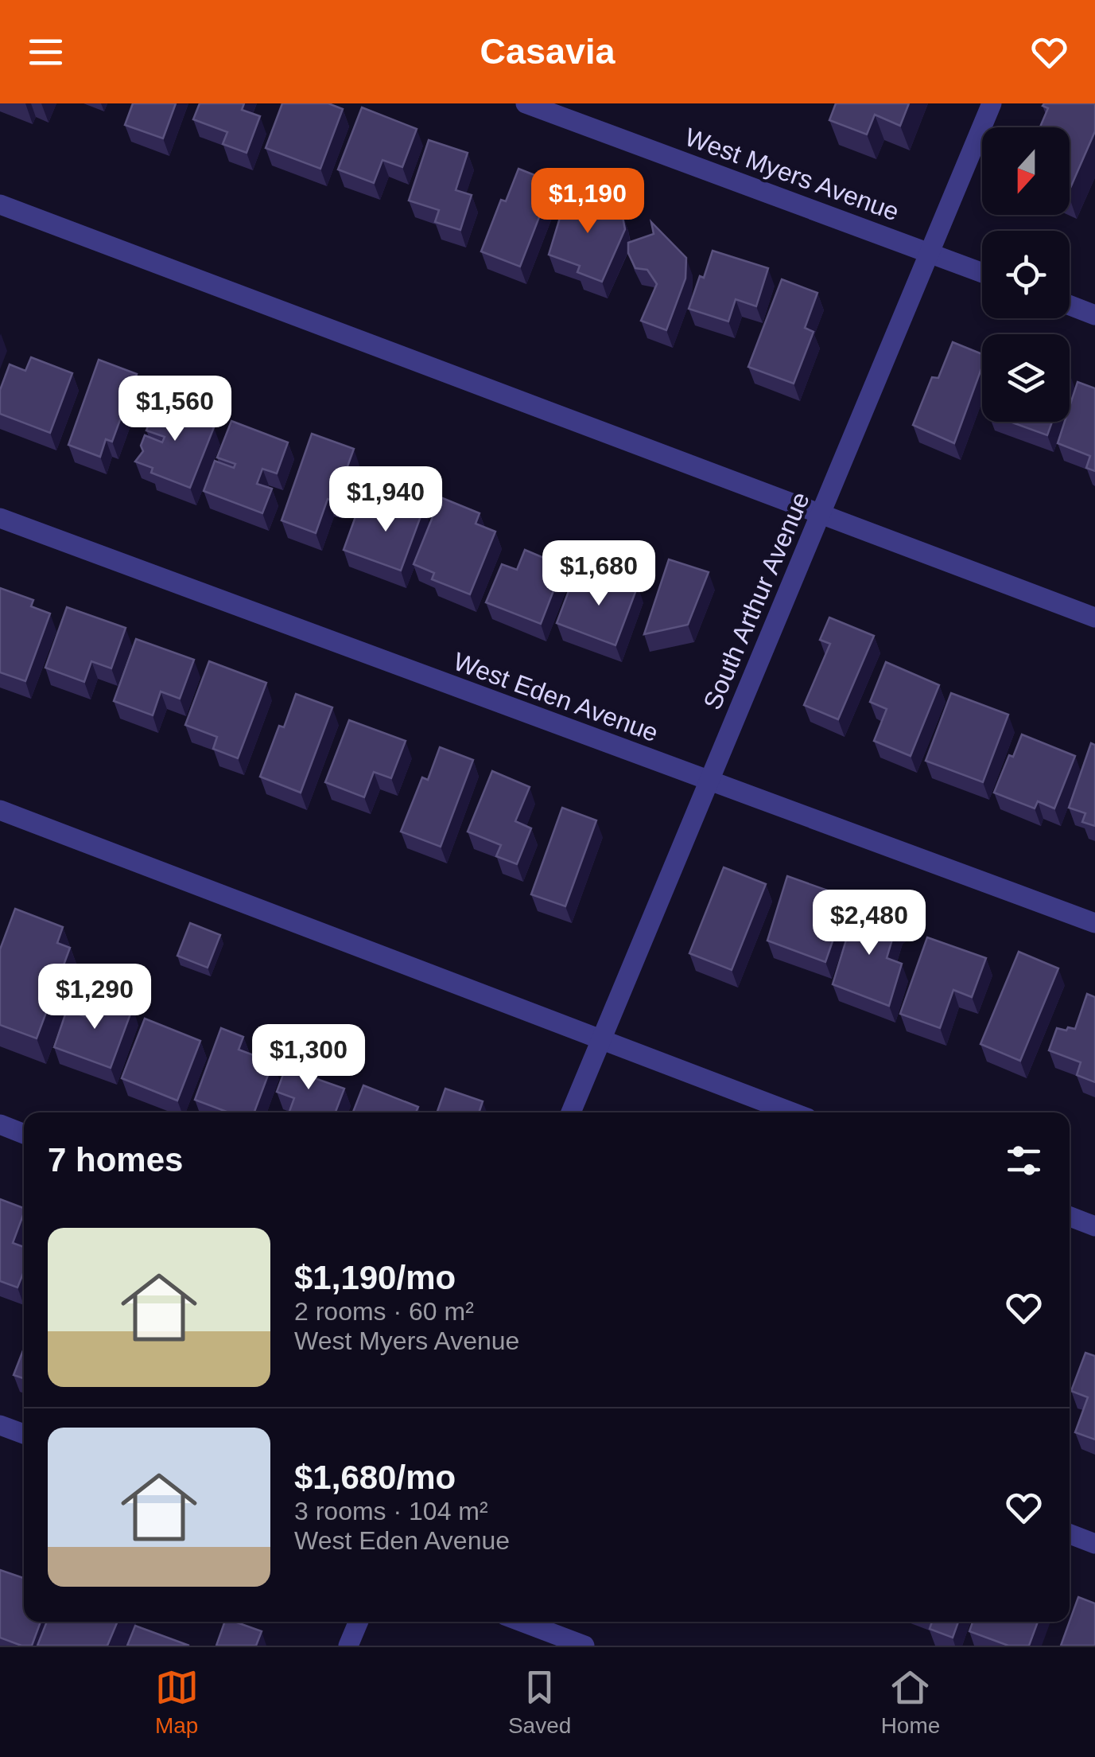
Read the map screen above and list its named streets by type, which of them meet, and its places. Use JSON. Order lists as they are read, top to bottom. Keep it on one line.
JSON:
{"streets":{"street":["West Myers Avenue","South Arthur Avenue","West Eden Avenue"]},"crossings":[["West Myers Avenue","South Arthur Avenue"],["South Arthur Avenue","West Eden Avenue"]],"north":"bottom","page":{"header":"Casavia","price":["$1,190","$1,560","$1,940","$1,680","$2,480","$1,290","$1,300"],"heading":"7 homes","list":[{"name":"$1,190/mo","note":"2 rooms · 60 m² · West Myers Avenue"},{"name":"$1,680/mo","note":"3 rooms · 104 m² · West Eden Avenue"}],"tabs":["Map","Saved","Home"]}}
